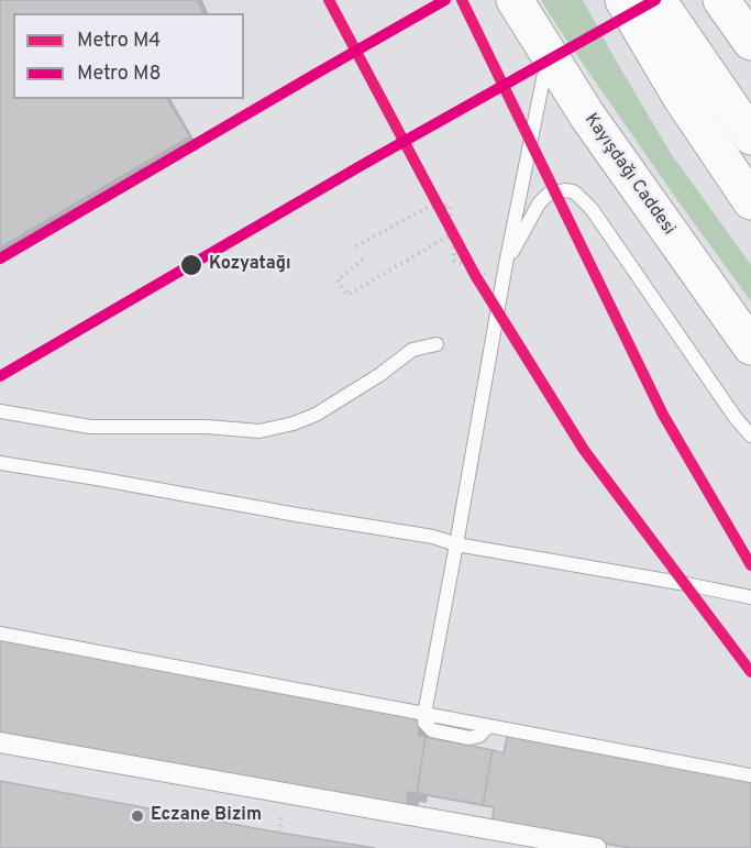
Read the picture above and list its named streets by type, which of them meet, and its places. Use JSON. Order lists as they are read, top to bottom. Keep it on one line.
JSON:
{"streets":{"main road":["Kayışdağı Caddesi"]},"places":["Kozyatağı","Eczane Bizim"],"lines":["metro line M4","metro line M8"],"legend":["Metro M4","Metro M8"]}
